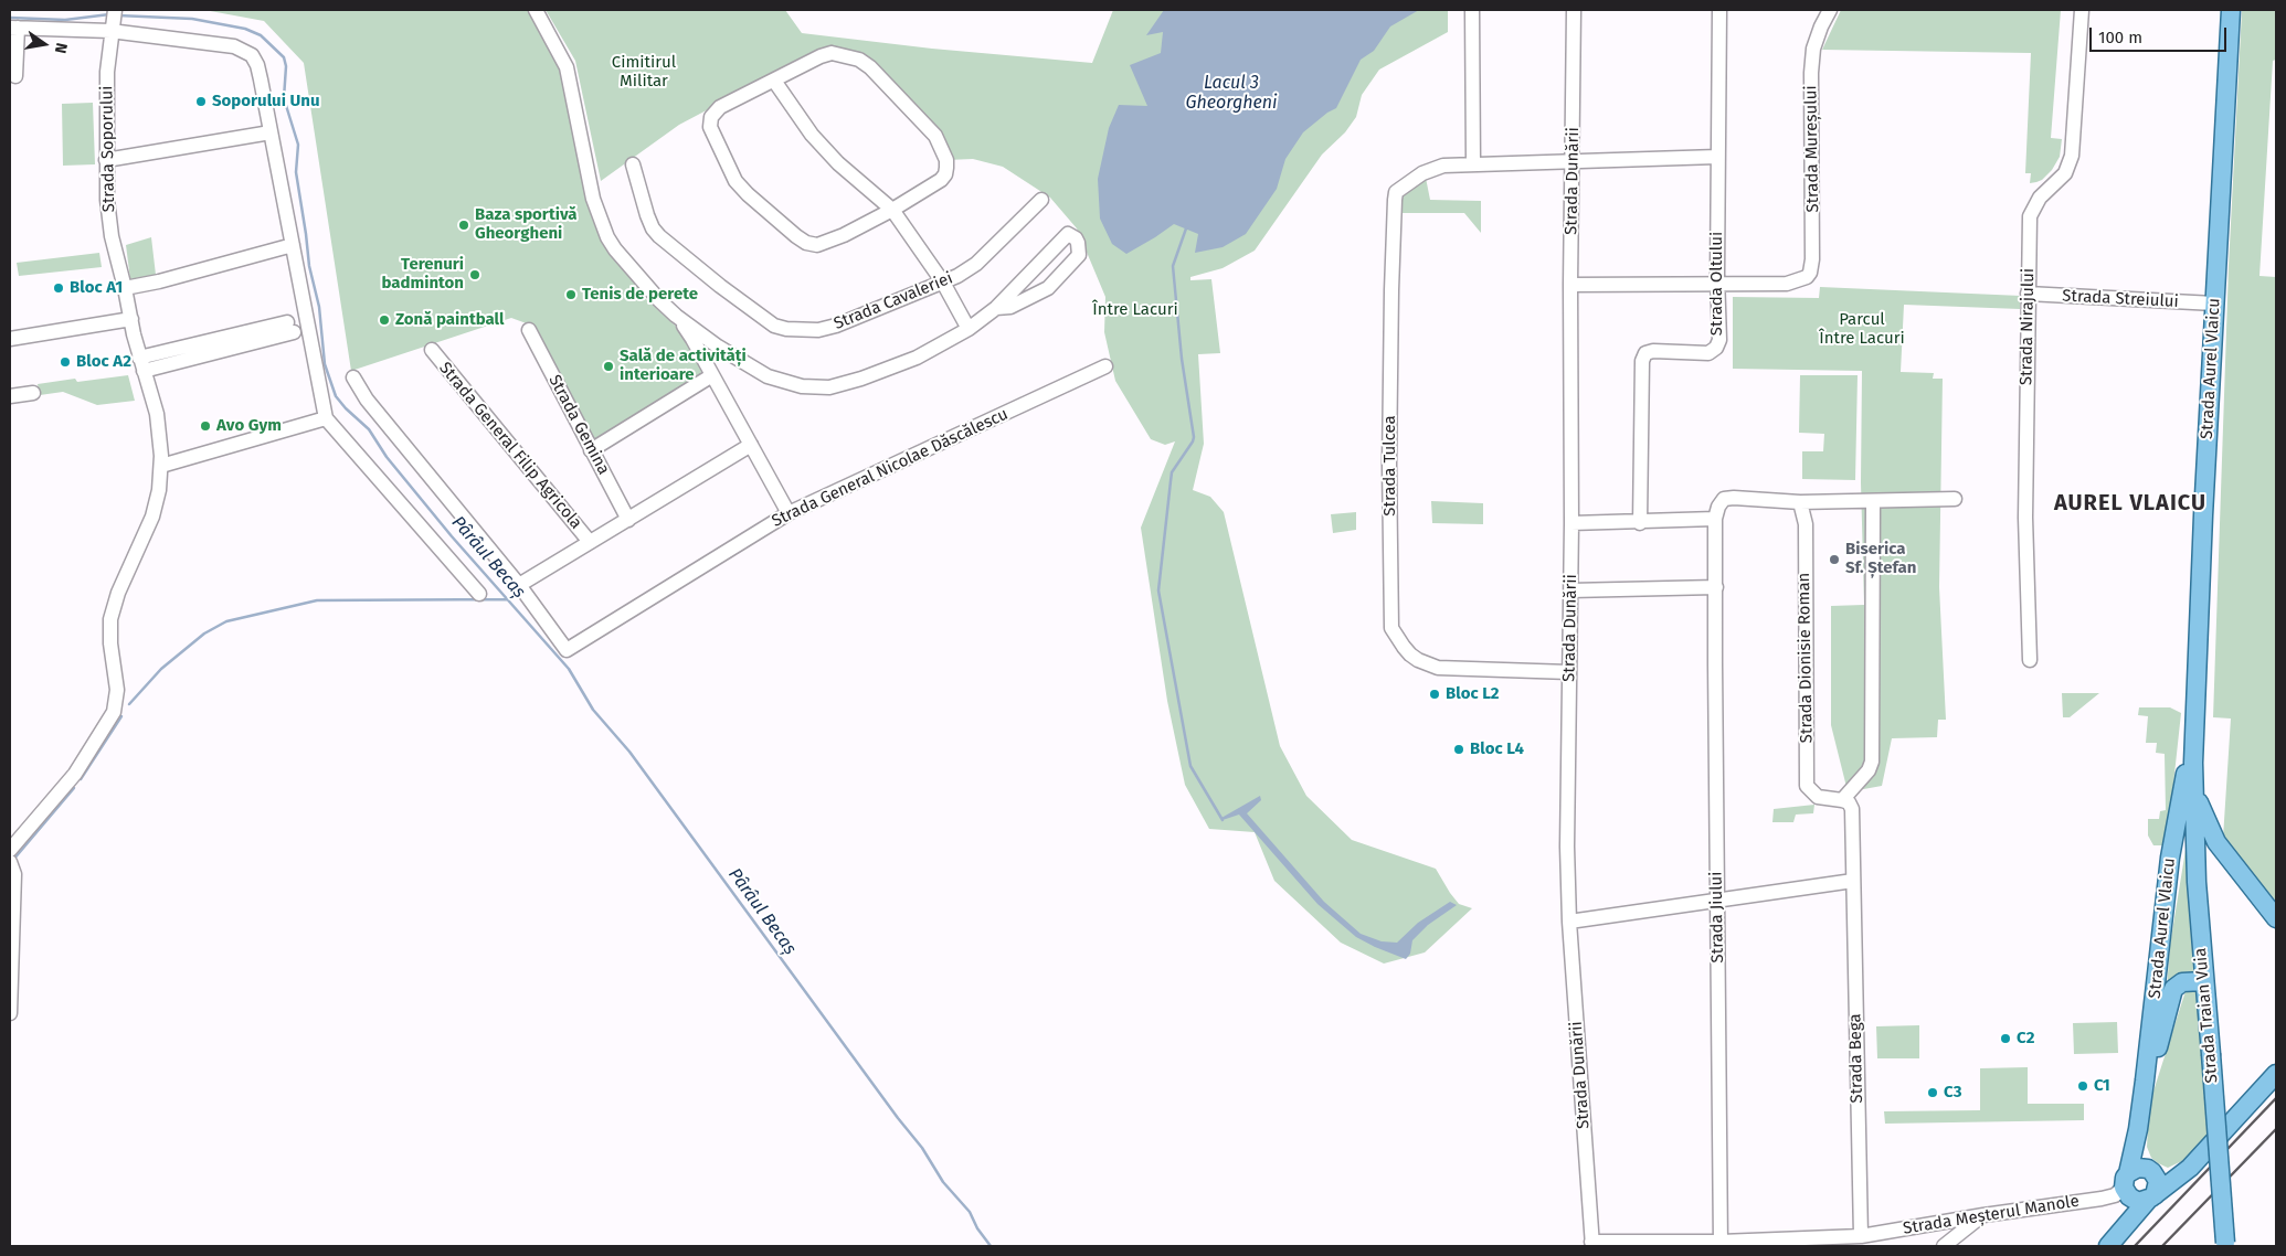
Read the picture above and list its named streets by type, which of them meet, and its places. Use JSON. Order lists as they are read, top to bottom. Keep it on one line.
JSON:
{"streets":{"main road":["Strada Aurel Vlaicu","Strada Traian Vuia"],"street":["Strada Soporului","Strada Mureșului","Strada Dunării","Strada Oltului","Strada Streiului","Strada Cavaleriei","Strada Nirajului","Strada Gemina","Strada General Filip Agricola","Strada Tulcea","Strada General Nicolae Dăscălescu","Strada Dionisie Roman","Strada Jiului","Strada Bega","Strada Meșterul Manole"]},"crossings":[["Strada Mureșului","Strada Oltului"],["Strada Dunării","Strada Tulcea"],["Strada Dunării","Strada Meșterul Manole"],["Strada Oltului","Strada Tulcea"],["Strada Streiului","Strada Nirajului"],["Strada Streiului","Strada Aurel Vlaicu"],["Strada Aurel Vlaicu","Strada Traian Vuia"],["Strada Aurel Vlaicu","Strada Meșterul Manole"],["Strada Jiului","Strada Meșterul Manole"],["Strada Bega","Strada Meșterul Manole"]],"districts":["AUREL VLAICU"],"water":["Lacul 3 Gheorgheni","Pârâul Becaș"],"parks":["Cimitirul Militar","Între Lacuri","Parcul Între Lacuri"],"places":["Soporului Unu","Baza sportivă Gheorgheni","Terenuri badminton","Bloc A1","Tenis de perete","Zonă paintball","Bloc A2","Sală de activități interioare","Avo Gym","Biserica Sf. Ștefan","Bloc L2","Bloc L4","C2","C1","C3"],"scale_bar":"100 m","north":"right"}
